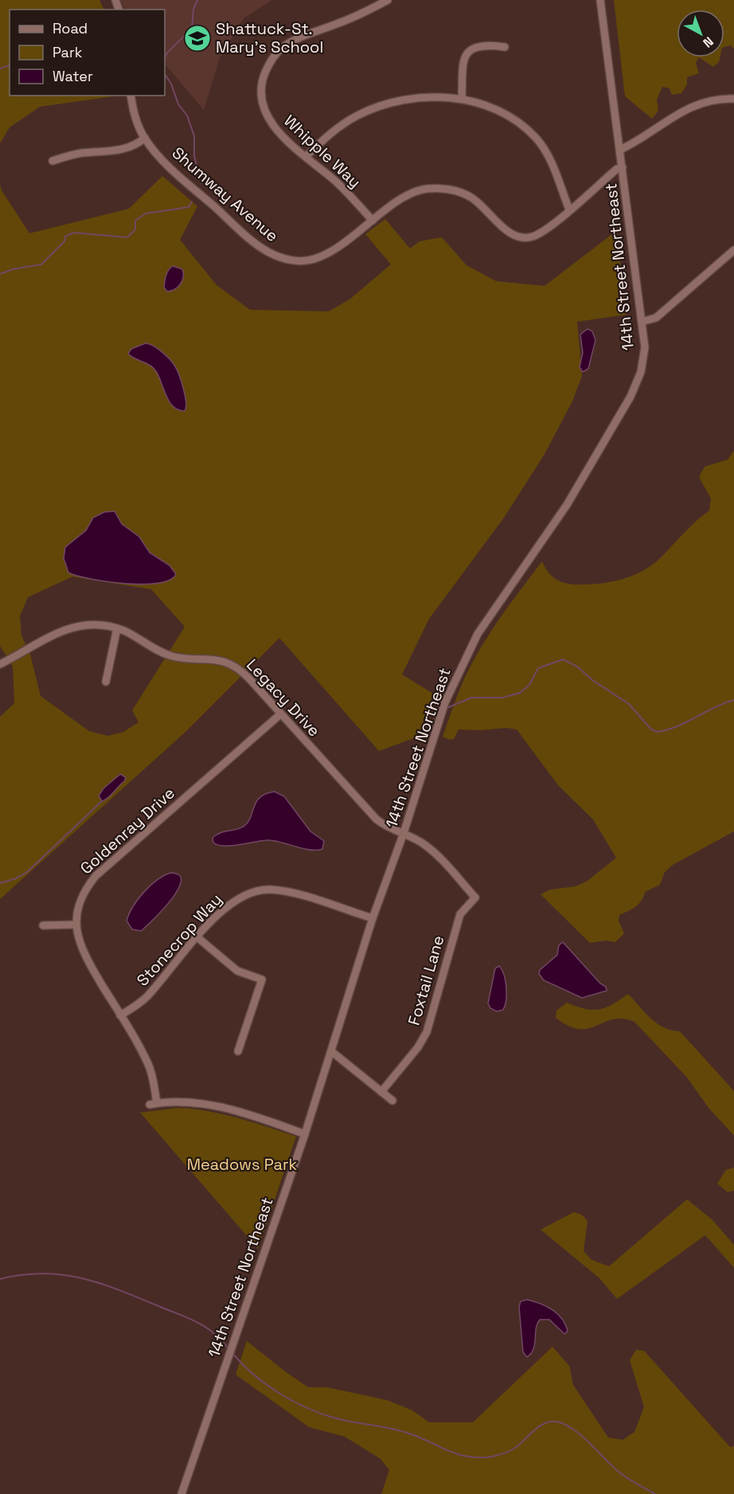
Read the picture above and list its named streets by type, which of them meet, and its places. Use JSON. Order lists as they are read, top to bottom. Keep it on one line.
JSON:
{"streets":{"street":["Whipple Way","Shumway Avenue","14th Street Northeast","Legacy Drive","Goldenray Drive","Stonecrop Way","Foxtail Lane"]},"crossings":[["Whipple Way","Shumway Avenue"],["Shumway Avenue","14th Street Northeast"],["14th Street Northeast","Legacy Drive"],["14th Street Northeast","Goldenray Drive"],["14th Street Northeast","Stonecrop Way"],["Legacy Drive","Goldenray Drive"],["Legacy Drive","Foxtail Lane"],["Goldenray Drive","Stonecrop Way"]],"parks":["Meadows Park"],"places":{"school or university":["Shattuck-St. Mary’s School"]},"legend":["Road","Park","Water"],"north":"bottom right"}
